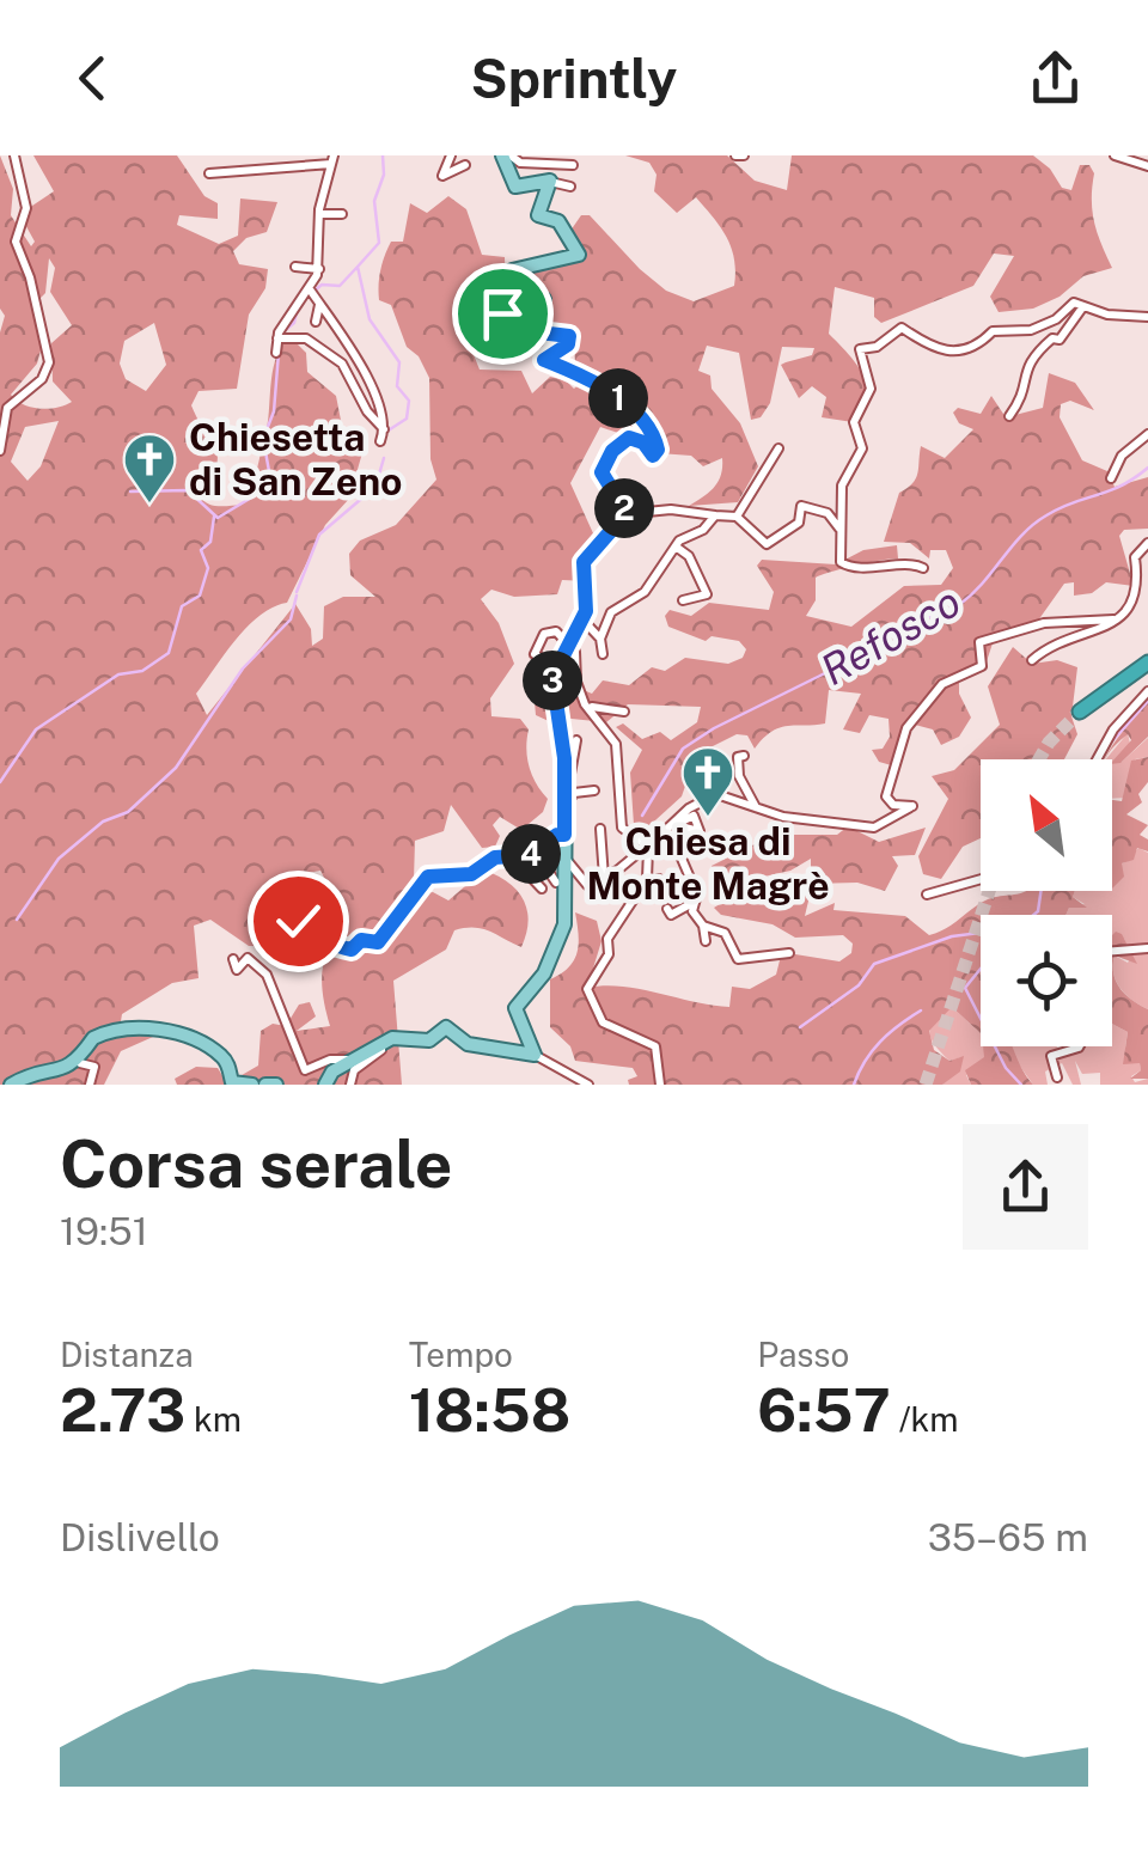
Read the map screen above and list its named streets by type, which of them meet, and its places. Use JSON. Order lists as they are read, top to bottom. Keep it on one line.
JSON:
{"water":["Refosco"],"places":{"church":["Chiesetta di San Zeno","Chiesa di Monte Magrè"]},"north":"top left","page":{"header":"Sprintly","pins":["1","2","3","4"],"heading":["Corsa serale","19:51"],"stats":[["Distanza","2.73 km"],["Tempo","18:58"],["Passo","6:57 /km"]],"chart":["Dislivello","35–65 m"]}}
